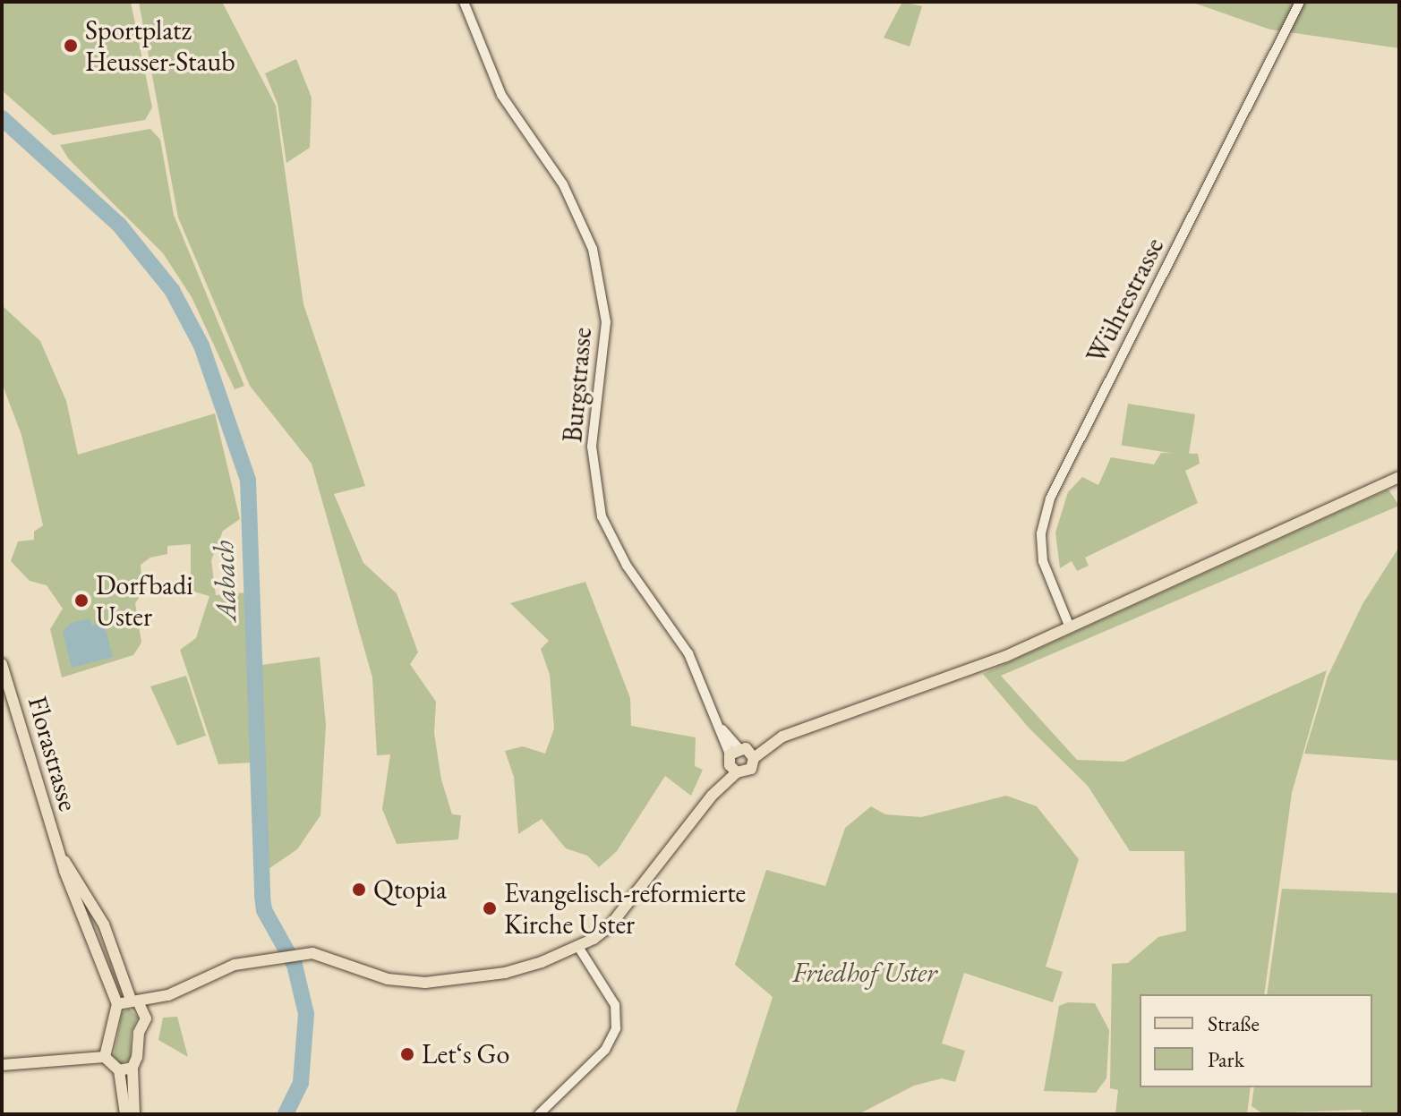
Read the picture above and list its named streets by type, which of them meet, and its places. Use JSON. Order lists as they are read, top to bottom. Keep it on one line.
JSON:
{"streets":{"main road":["Florastrasse"],"street":["Wührestrasse","Burgstrasse"]},"water":["Aabach"],"parks":["Friedhof Uster"],"places":["Sportplatz Heusser-Staub","Dorfbadi Uster","Qtopia","Evangelisch-reformierte Kirche Uster","Let‘s Go"],"legend":["Straße","Park"]}
